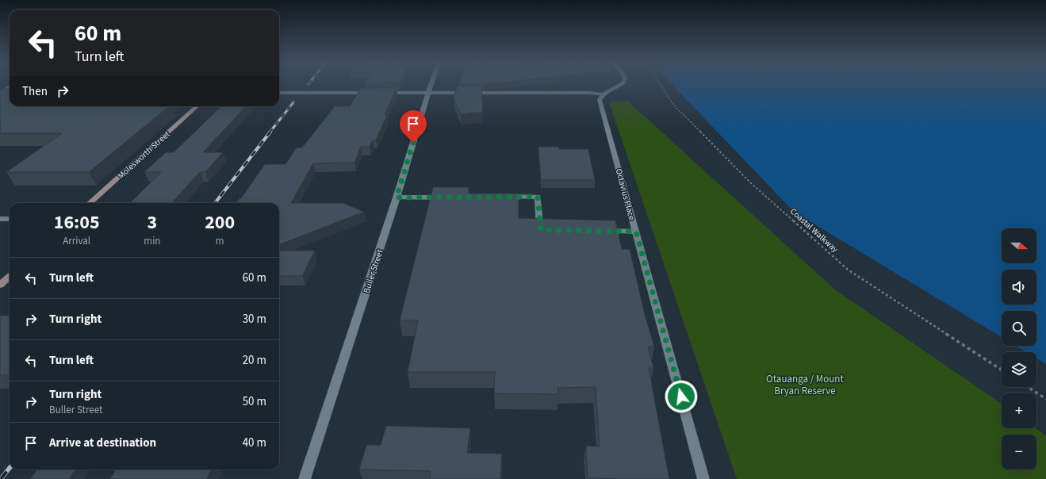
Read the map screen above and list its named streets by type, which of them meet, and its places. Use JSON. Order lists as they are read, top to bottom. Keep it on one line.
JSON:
{"streets":{"main road":["Molesworth Street"],"street":["Octavius Place","Buller Street"],"path":["Coastal Walkway"]},"parks":["Otauanga / Mount Bryan Reserve"],"north":"right","page":{"turn":["60 m","Turn left"],"then":"Then","eta":["16:05","Arrival","3","min","200","m"],"map_buttons":["+","−"],"list":[{"name":"Turn left","value":"60 m"},{"name":"Turn right","value":"30 m"},{"name":"Turn left","value":"20 m"},{"name":"Turn right","note":"Buller Street","value":"50 m"},{"name":"Arrive at destination","value":"40 m"}]}}
